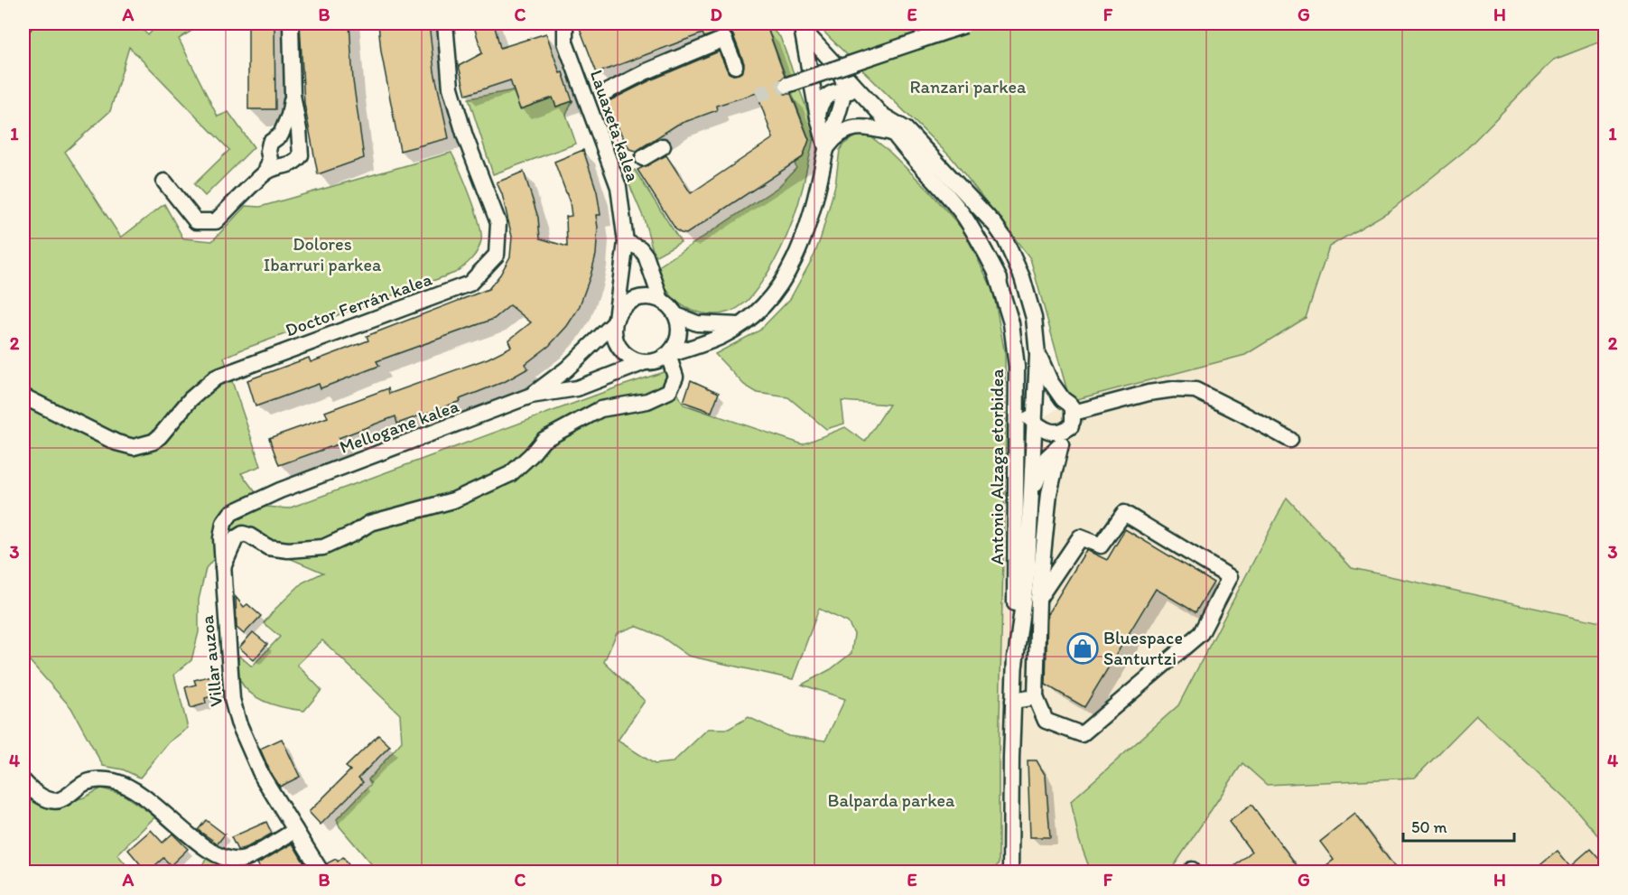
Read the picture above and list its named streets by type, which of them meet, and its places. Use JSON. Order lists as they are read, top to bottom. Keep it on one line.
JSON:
{"streets":{"street":["Lauaxeta kalea","Doctor Ferrán kalea","Mellogane kalea","Antonio Alzaga etorbidea","Villar auzoa"]},"crossings":[["Lauaxeta kalea","Mellogane kalea"],["Mellogane kalea","Villar auzoa"]],"parks":["Ranzari parkea","Dolores Ibarruri parkea","Balparda parkea"],"places":{"shop":["Bluespace Santurtzi"]},"scale_bar":"50 m","grid":{"columns":["A","B","C","D","E","F","G","H"],"rows":["1","2","3","4"]}}
